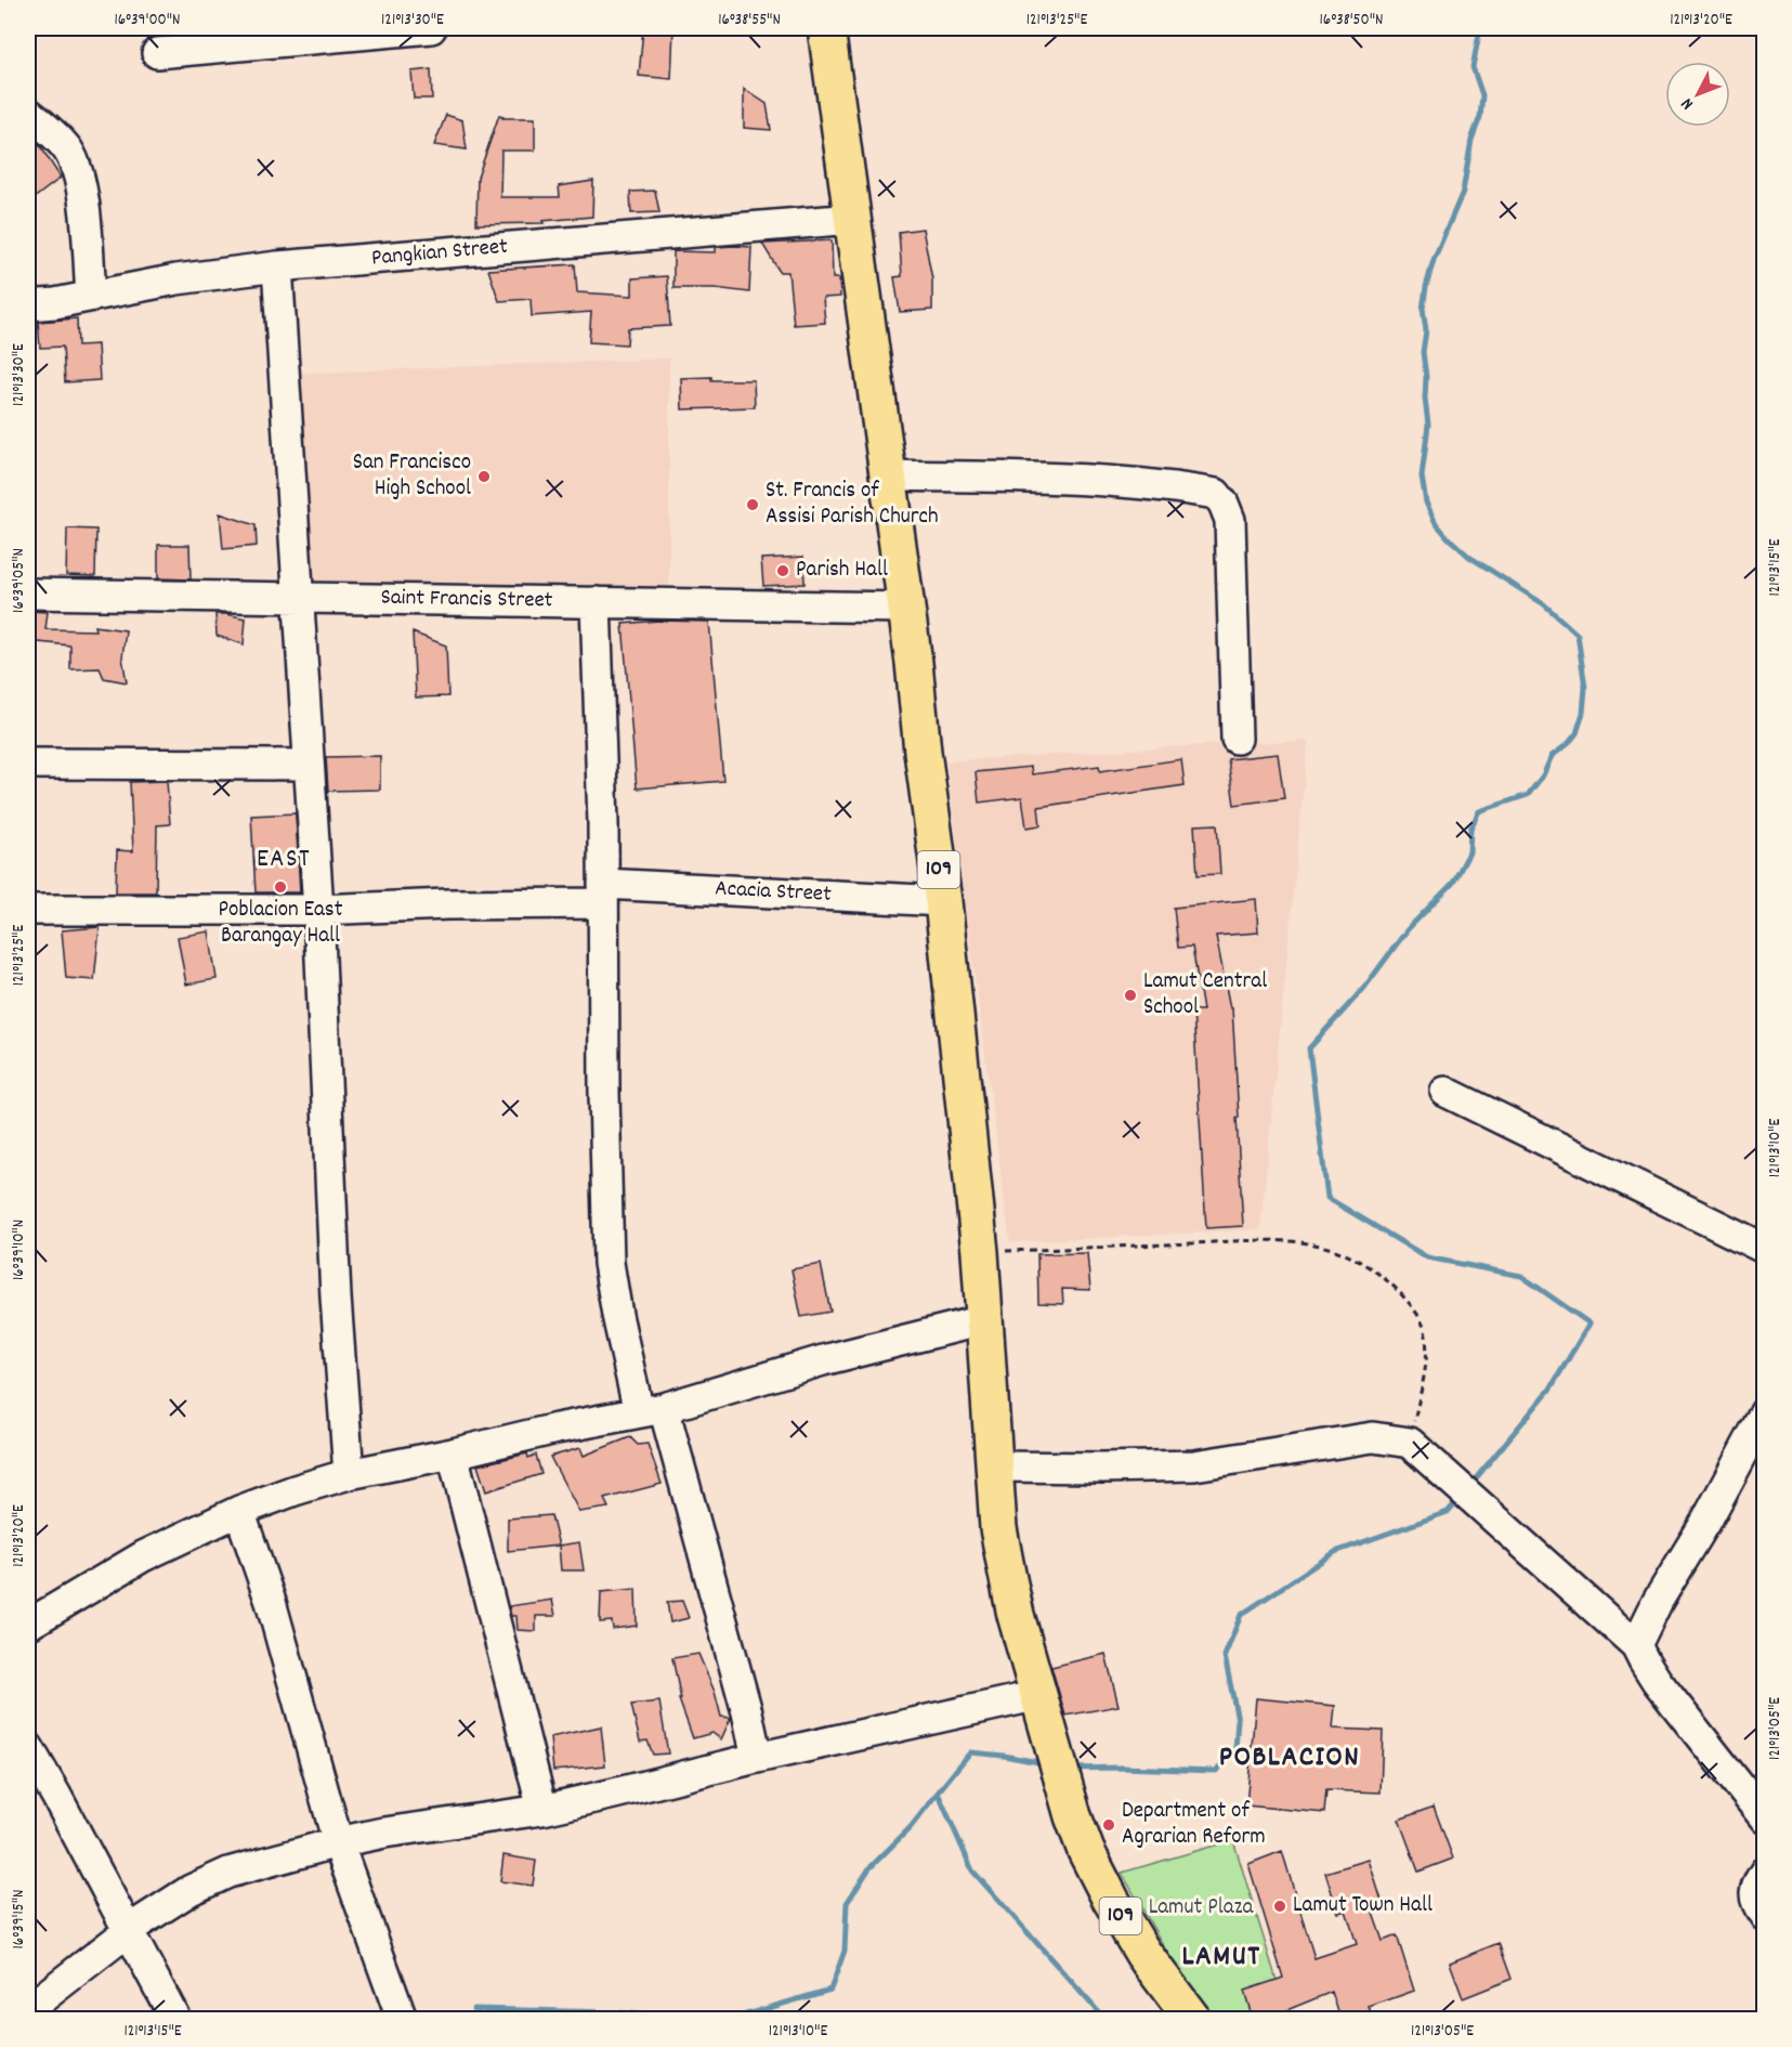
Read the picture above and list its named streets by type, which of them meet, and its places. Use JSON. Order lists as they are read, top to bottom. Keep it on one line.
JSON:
{"streets":{"main road":["109"],"street":["Pangkian Street","Saint Francis Street","Acacia Street"]},"crossings":[["Pangkian Street","109"],["Saint Francis Street","109"],["109","Acacia Street"]],"districts":["EAST","POBLACION","LAMUT"],"parks":["Lamut Plaza"],"places":["San Francisco High School","St. Francis of Assisi Parish Church","Parish Hall","Poblacion East Barangay Hall","Lamut Central School","Department of Agrarian Reform","Lamut Town Hall"],"north":"bottom left","coordinates":["16°39'00\"N","121°13'30\"E","16°38'55\"N","121°13'25\"E","16°38'50\"N","121°13'20\"E","121°13'15\"E","16°39'05\"N","121°13'10\"E","16°39'10\"N","121°13'05\"E","16°39'15\"N"]}
